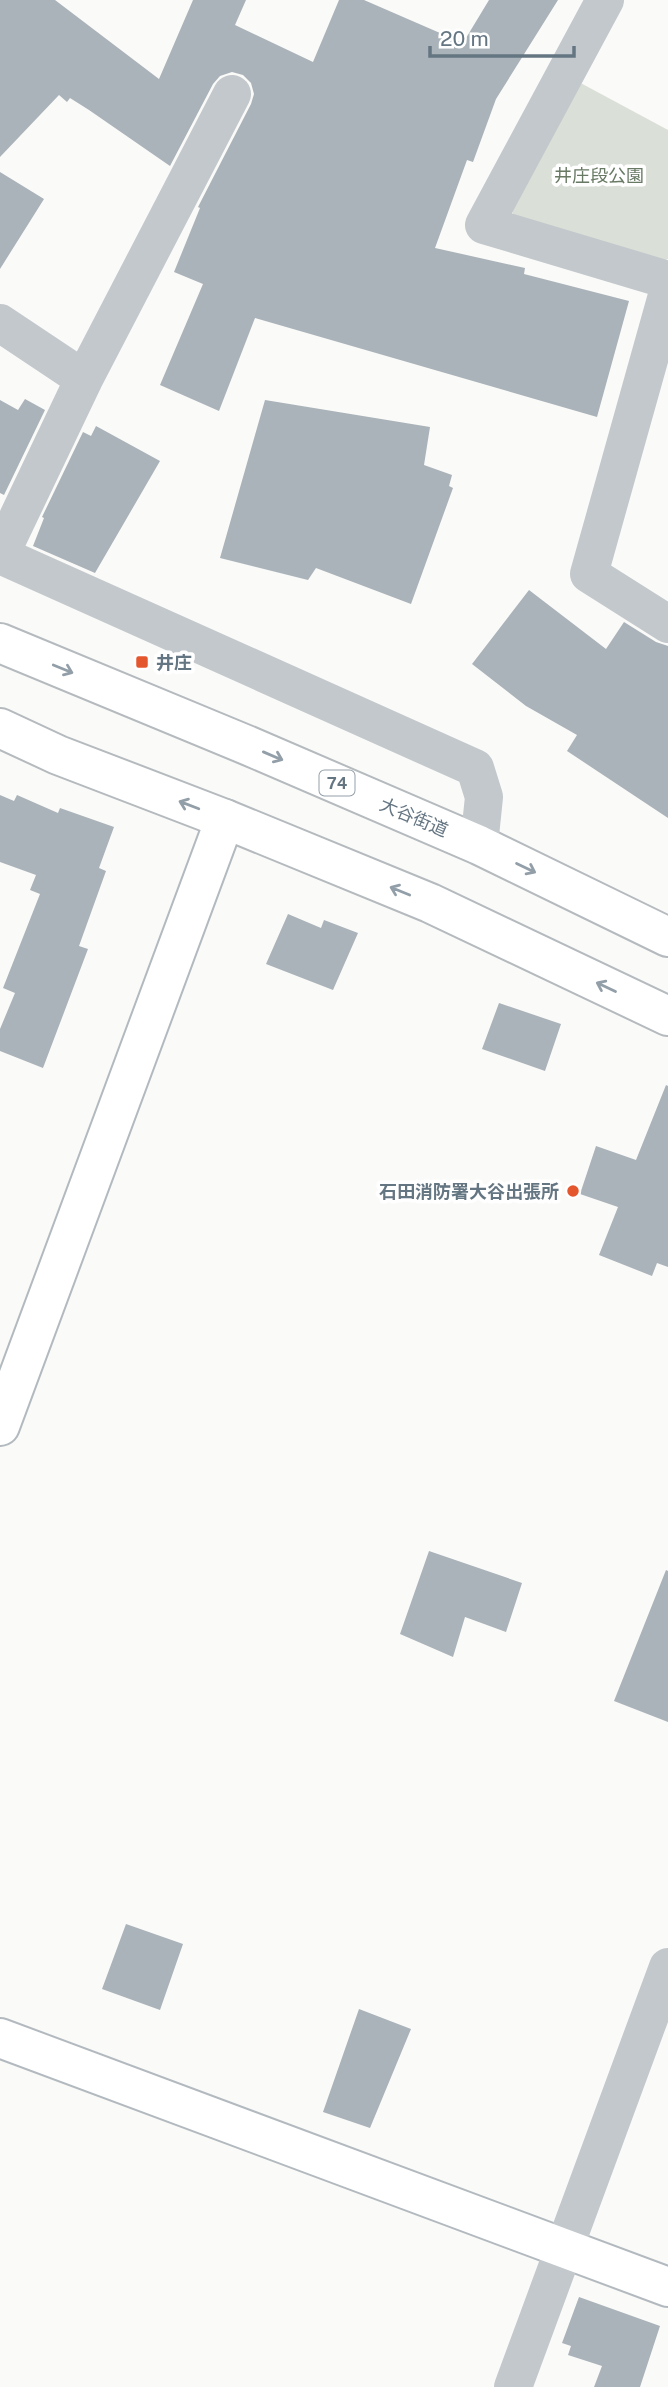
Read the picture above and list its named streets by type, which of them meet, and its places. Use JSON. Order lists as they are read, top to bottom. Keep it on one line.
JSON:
{"streets":{"main road":["74","大谷街道"]},"parks":["井庄段公園"],"places":{"transit":["井庄"],"other":["石田消防署大谷出張所"]},"scale_bar":"20 m"}
